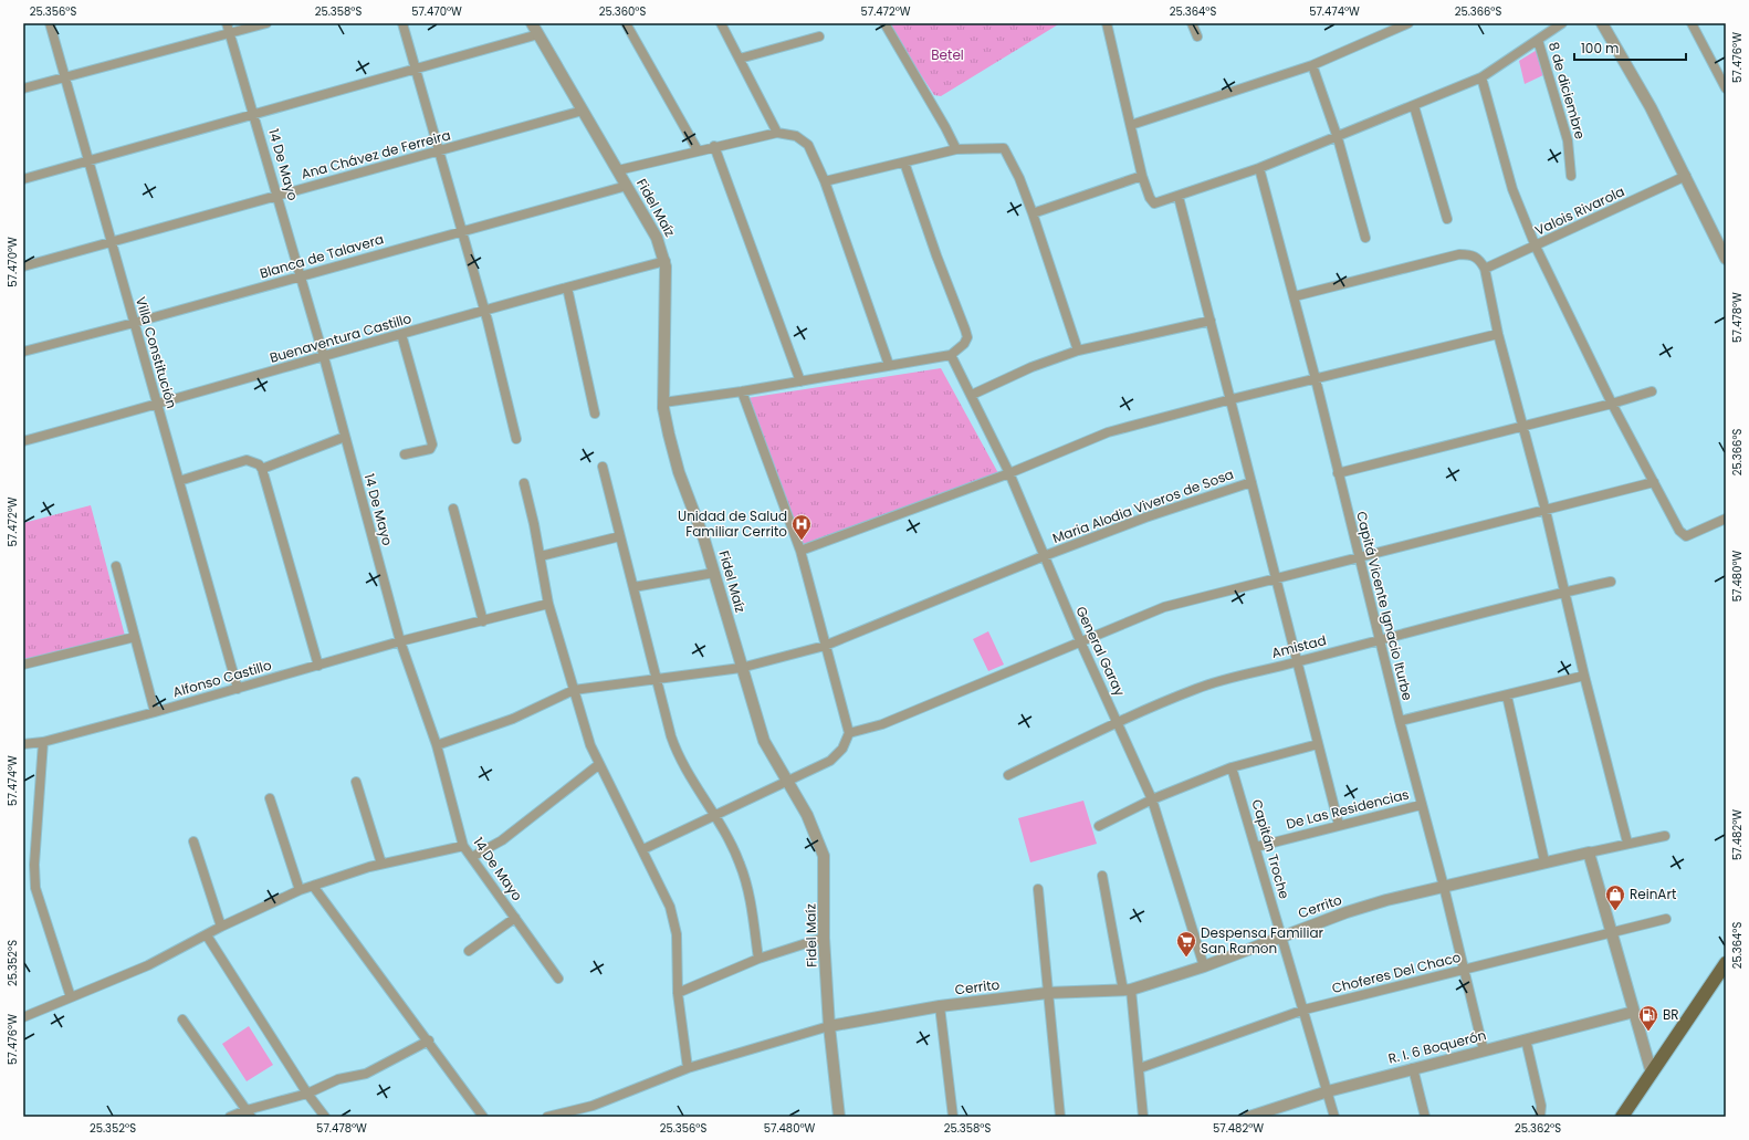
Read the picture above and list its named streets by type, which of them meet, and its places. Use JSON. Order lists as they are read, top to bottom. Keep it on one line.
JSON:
{"streets":{"street":["8 de diciembre","Ana Chávez de Ferreira","14 De Mayo","Fidel Maíz","Valois Rivarola","Blanca de Talavera","Buenaventura Castillo","Villa Constitución","Maria Alodia Viveros de Sosa","Capitá Vicente Ignacio Iturbe","Amistad","General Garay","Alfonso Castillo","De Las Residencias","Capitán Troche","Cerrito","Choferes Del Chaco","R. I. 6 Boquerón"]},"crossings":[["Ana Chávez de Ferreira","14 De Mayo"],["Ana Chávez de Ferreira","Fidel Maíz"],["Ana Chávez de Ferreira","Villa Constitución"],["14 De Mayo","Blanca de Talavera"],["14 De Mayo","Buenaventura Castillo"],["14 De Mayo","Maria Alodia Viveros de Sosa"],["14 De Mayo","Alfonso Castillo"],["Fidel Maíz","Blanca de Talavera"],["Fidel Maíz","Buenaventura Castillo"],["Fidel Maíz","Maria Alodia Viveros de Sosa"],["Fidel Maíz","Cerrito"],["Blanca de Talavera","Villa Constitución"],["Buenaventura Castillo","Villa Constitución"],["Villa Constitución","Alfonso Castillo"],["Maria Alodia Viveros de Sosa","General Garay"],["Capitá Vicente Ignacio Iturbe","Amistad"],["Capitá Vicente Ignacio Iturbe","De Las Residencias"],["Capitá Vicente Ignacio Iturbe","Cerrito"],["Capitá Vicente Ignacio Iturbe","Choferes Del Chaco"],["Capitá Vicente Ignacio Iturbe","R. I. 6 Boquerón"],["Amistad","General Garay"],["General Garay","Cerrito"],["De Las Residencias","Capitán Troche"],["Capitán Troche","Cerrito"],["Capitán Troche","Choferes Del Chaco"],["Capitán Troche","R. I. 6 Boquerón"]],"parks":["Betel"],"places":{"hospital":["Unidad de Salud Familiar Cerrito"],"shop":["ReinArt"],"supermarket":["Despensa Familiar San Ramon"],"fuel station":["BR"]},"scale_bar":"100 m","coordinates":["25.356°S","25.358°S","57.470°W","25.360°S","57.472°W","25.364°S","57.474°W","25.366°S","57.476°W","57.478°W","57.480°W","57.482°W","25.352°S","25.362°S"]}
